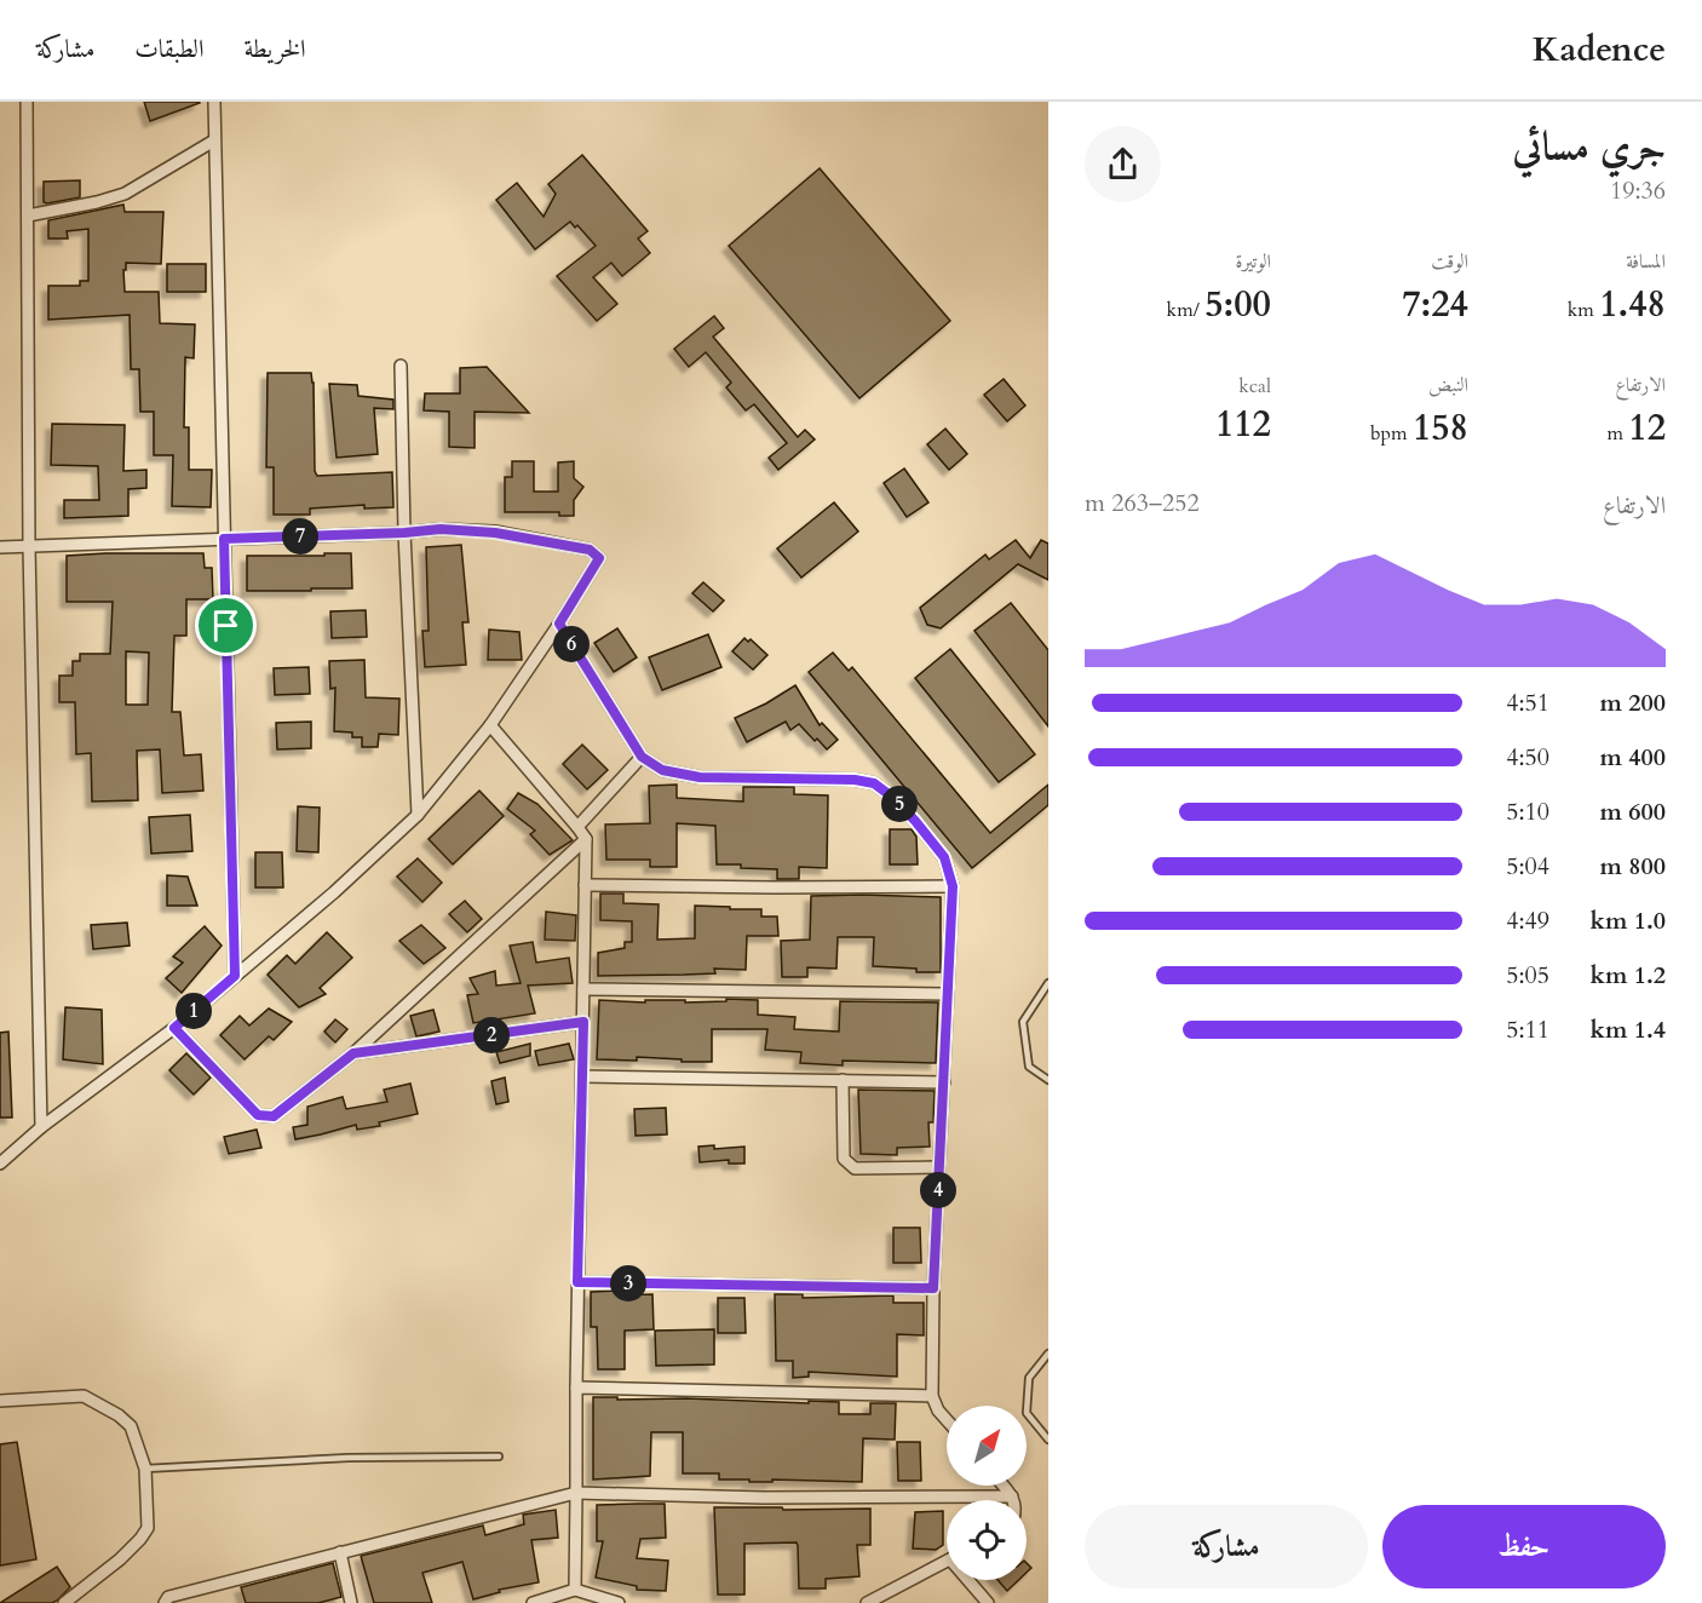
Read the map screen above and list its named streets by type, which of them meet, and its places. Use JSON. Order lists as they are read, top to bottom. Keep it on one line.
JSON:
{"north":"top right","page":{"header":"Kadence","nav":["الخريطة","الطبقات","مشاركة"],"heading":["جري مسائي","19:36"],"stats":[["المسافة","1.48 km"],["الوقت","7:24"],["الوتيرة","5:00 /km"],["الارتفاع","12 m"],["النبض","158 bpm"],["kcal","112"]],"chart":["الارتفاع","252–263 m"],"pins":["7","6","5","1","2","4","3"],"list":[{"name":"200 m","note":"4:51"},{"name":"400 m","note":"4:50"},{"name":"600 m","note":"5:10"},{"name":"800 m","note":"5:04"},{"name":"1.0 km","note":"4:49"},{"name":"1.2 km","note":"5:05"},{"name":"1.4 km","note":"5:11"}],"buttons":["حفظ","مشاركة"]}}
